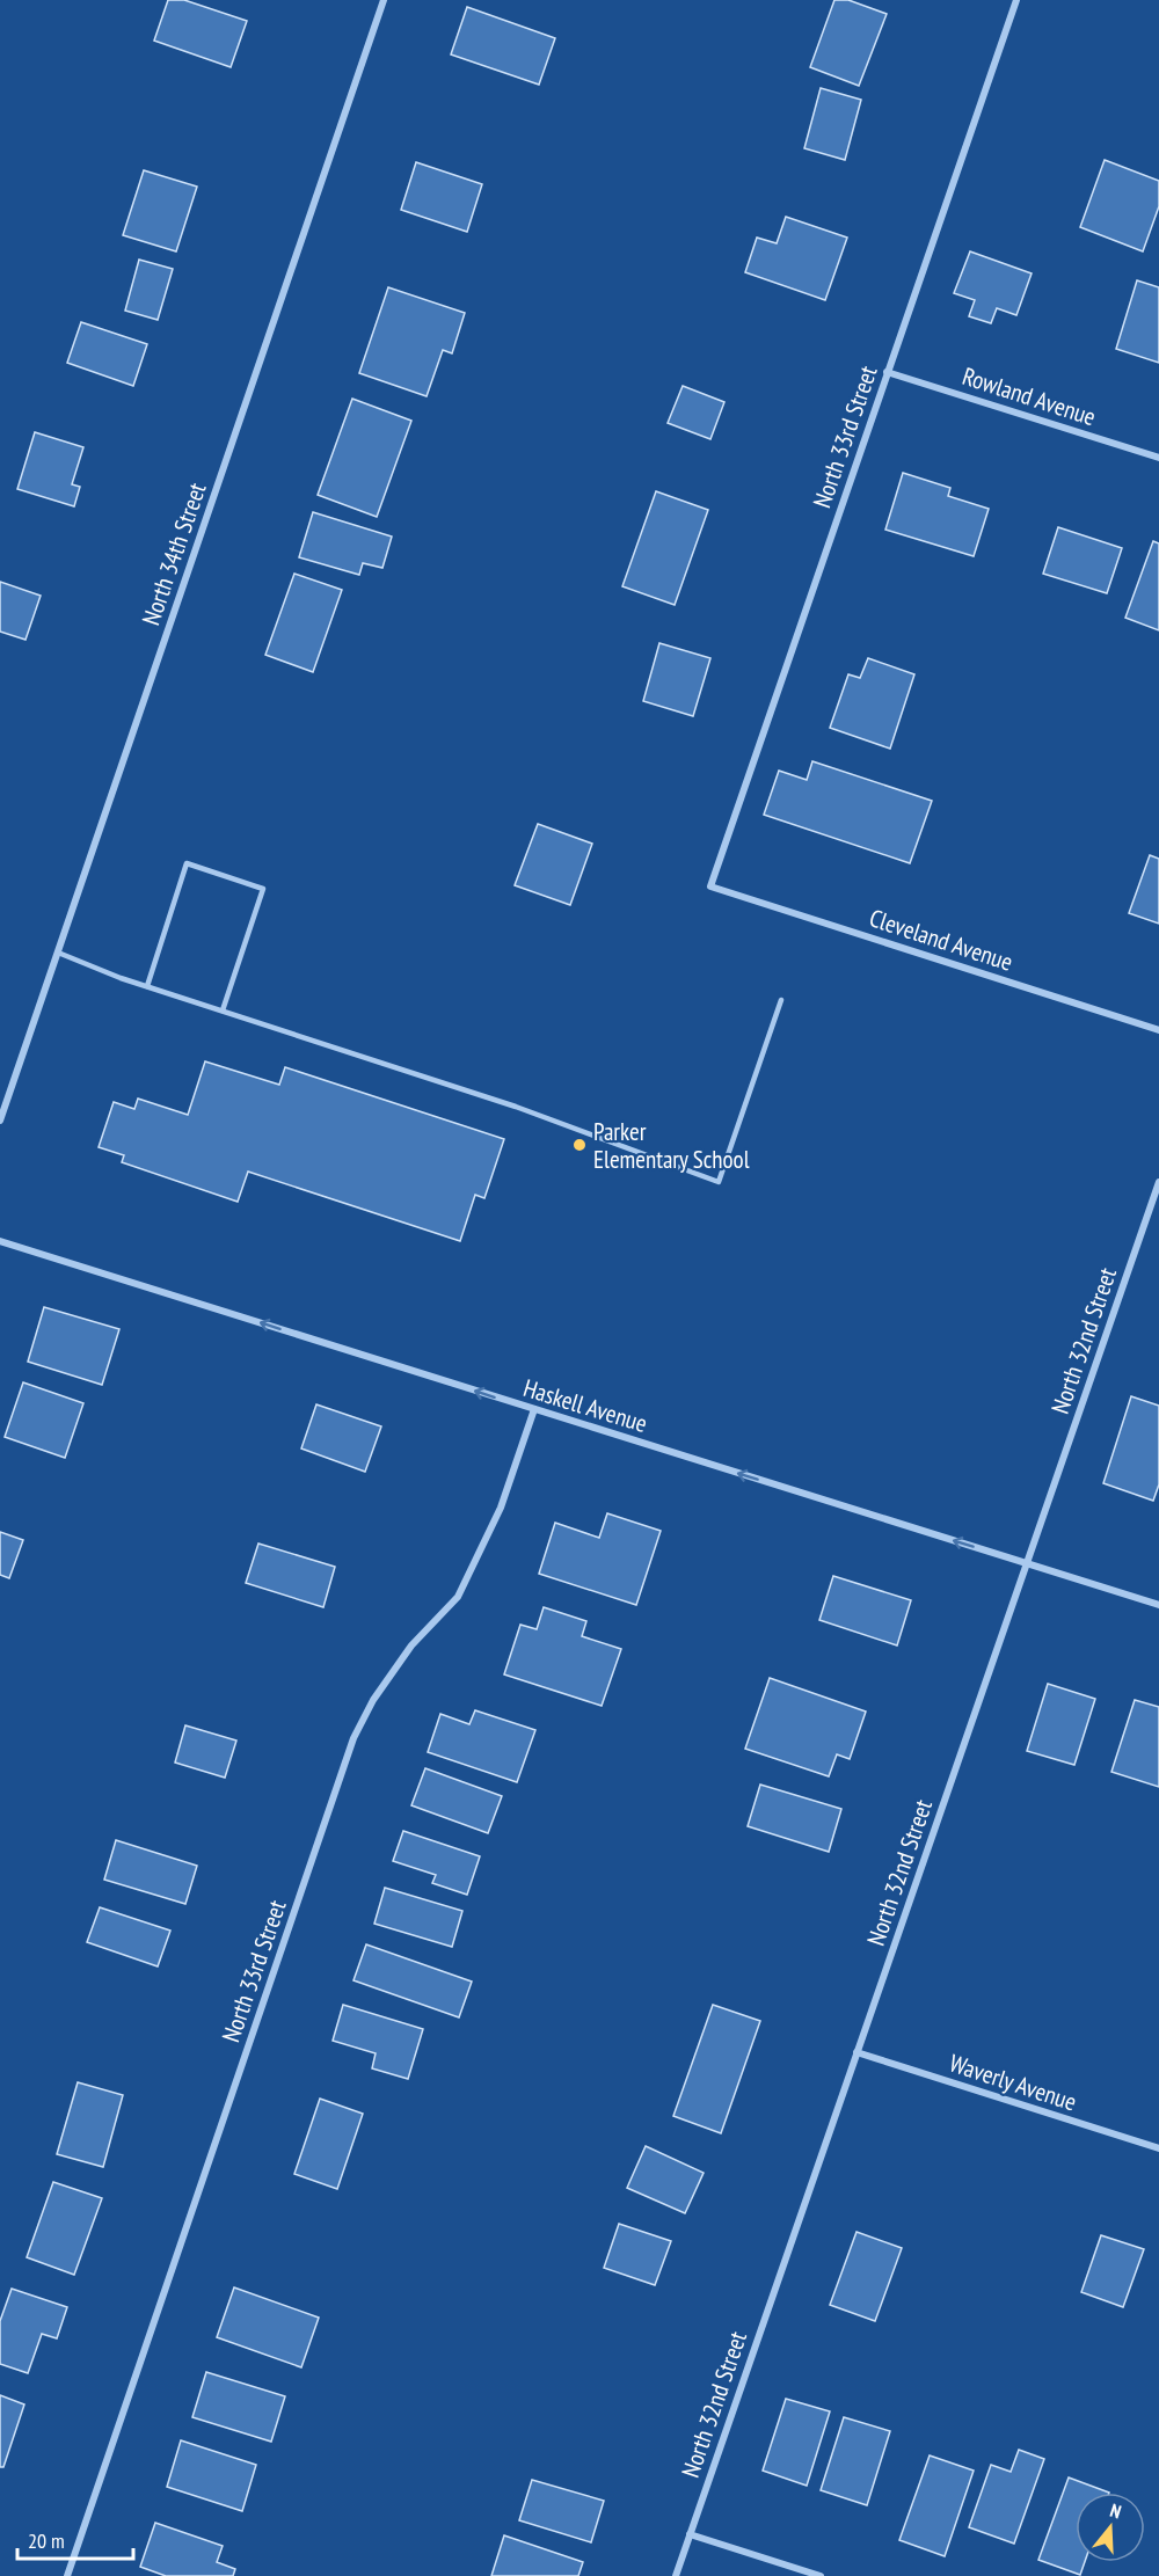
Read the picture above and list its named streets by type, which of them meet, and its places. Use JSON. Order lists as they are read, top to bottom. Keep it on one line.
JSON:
{"streets":{"street":["Rowland Avenue","North 33rd Street","North 34th Street","Cleveland Avenue","North 32nd Street","Haskell Avenue","Waverly Avenue"]},"crossings":[["Rowland Avenue","North 33rd Street"],["North 33rd Street","Cleveland Avenue"],["North 33rd Street","Haskell Avenue"],["North 32nd Street","Haskell Avenue"],["North 32nd Street","Waverly Avenue"]],"one_way":["Haskell Avenue"],"places":["Parker Elementary School"],"scale_bar":"20 m","north":"top"}
